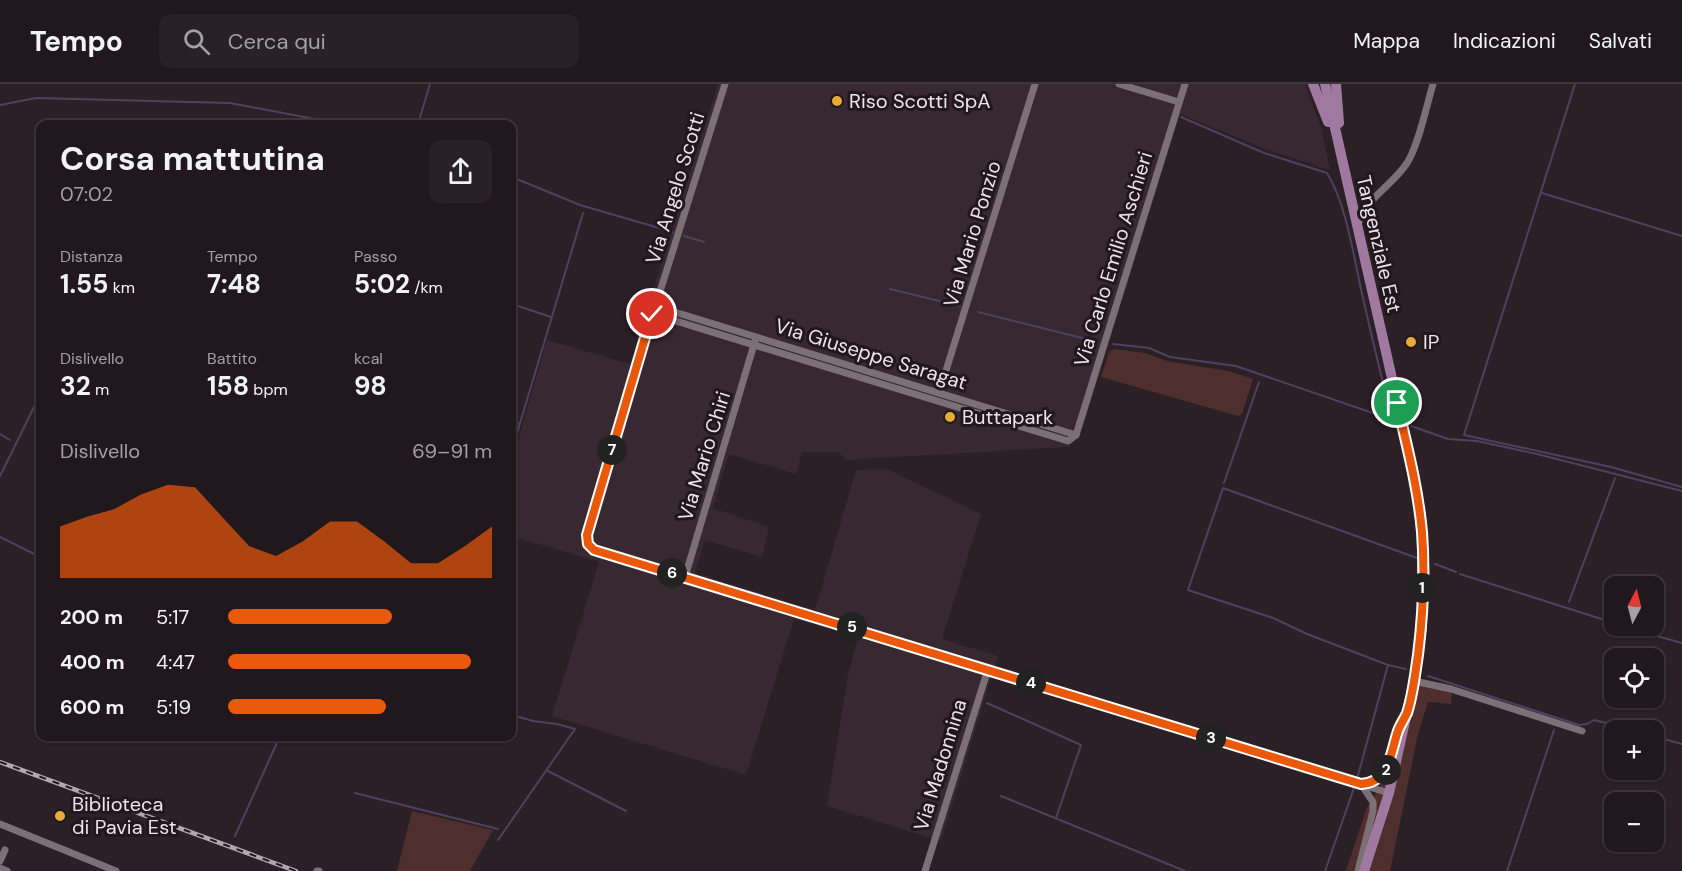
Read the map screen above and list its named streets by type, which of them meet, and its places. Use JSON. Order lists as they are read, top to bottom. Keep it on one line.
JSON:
{"streets":{"main road":["Tangenziale Est"],"street":["Via Angelo Scotti","Via Mario Ponzio","Via Carlo Emilio Aschieri","Via Giuseppe Saragat","Via Mario Chiri","Via Madonnina"]},"crossings":[["Via Angelo Scotti","Via Giuseppe Saragat"],["Via Angelo Scotti","Via Mario Chiri"],["Via Mario Ponzio","Via Giuseppe Saragat"],["Via Carlo Emilio Aschieri","Via Giuseppe Saragat"],["Via Giuseppe Saragat","Via Mario Chiri"]],"places":["Riso Scotti SpA","IP","Buttapark","Biblioteca di Pavia Est"],"north":"top","page":{"header":"Tempo","search":"Cerca qui","nav":["Mappa","Indicazioni","Salvati"],"heading":["Corsa mattutina","07:02"],"stats":[["Distanza","1.55 km"],["Tempo","7:48"],["Passo","5:02 /km"],["Dislivello","32 m"],["Battito","158 bpm"],["kcal","98"]],"chart":["Dislivello","69–91 m"],"pins":["7","6","1","5","4","3","2"],"map_buttons":["+","−"],"list":[{"name":"200 m","note":"5:17"},{"name":"400 m","note":"4:47"},{"name":"600 m","note":"5:19"}]}}
